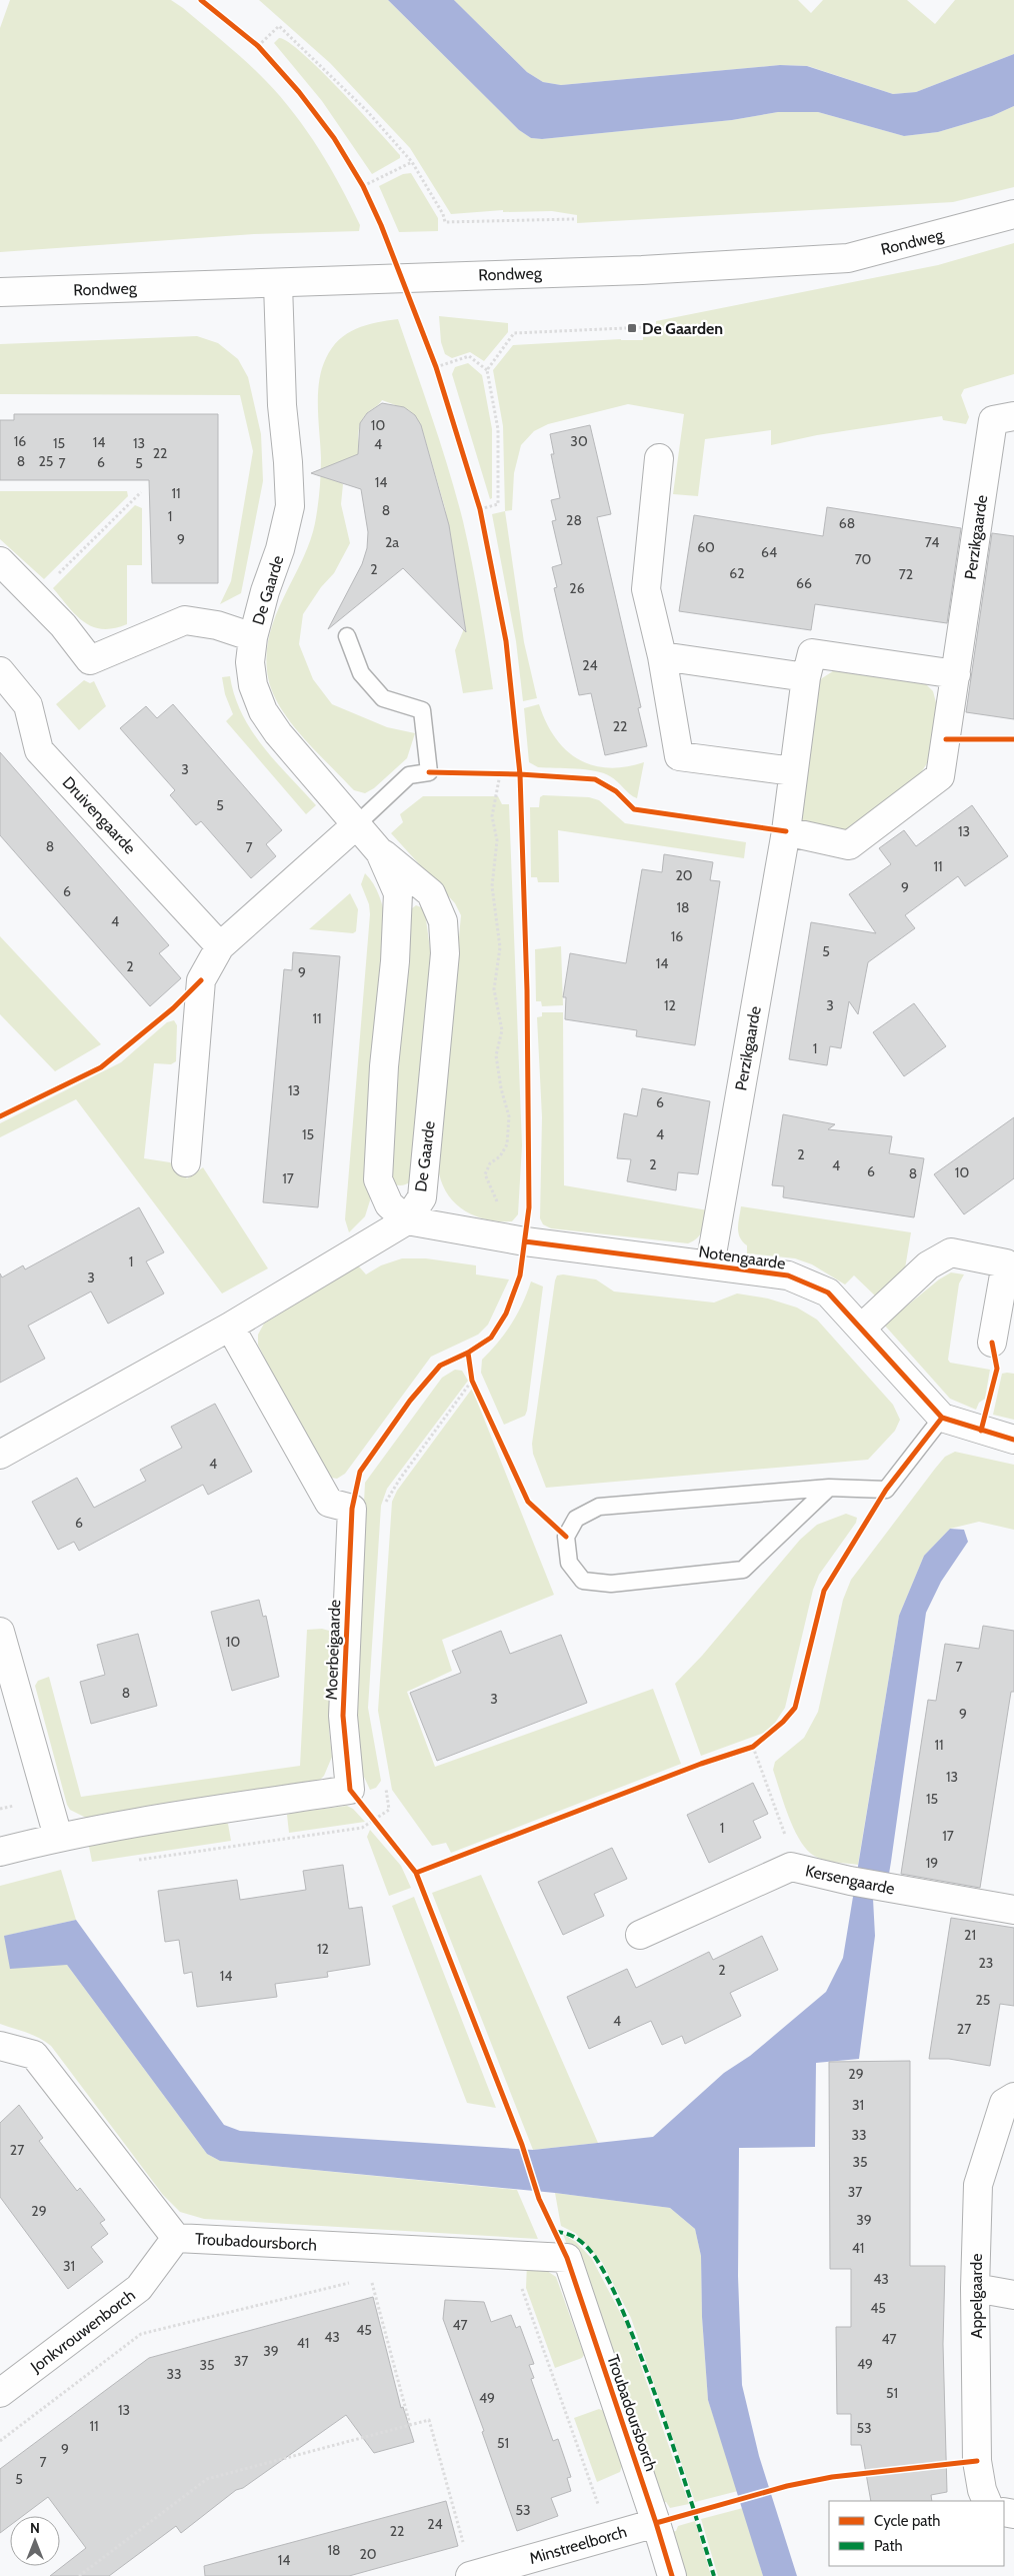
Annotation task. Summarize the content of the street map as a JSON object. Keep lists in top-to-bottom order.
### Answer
{
  "streets": {
    "street": [
      "Rondweg",
      "Perzikgaarde",
      "De Gaarde",
      "Druivengaarde",
      "Notengaarde",
      "Moerbeigaarde",
      "Kersengaarde",
      "Troubadoursborch",
      "Appelgaarde",
      "Jonkvrouwenborch",
      "Minstreelborch"
    ]
  },
  "crossings": [
    ["Rondweg", "De Gaarde"],
    ["Perzikgaarde", "Notengaarde"],
    ["De Gaarde", "Notengaarde"],
    ["Troubadoursborch", "Jonkvrouwenborch"],
    ["Troubadoursborch", "Minstreelborch"]
  ],
  "places": {
    "transit": ["De Gaarden"]
  },
  "house_numbers": [
    "10",
    "16",
    "30",
    "14",
    "15",
    "13",
    "4",
    "22",
    "8",
    "25",
    "6",
    "7",
    "5",
    "14",
    "11",
    "8",
    "1",
    "28",
    "68",
    "9",
    "2a",
    "74",
    "60",
    "64",
    "70",
    "2",
    "62",
    "72",
    "66",
    "26",
    "24",
    "22",
    "3",
    "5",
    "13",
    "8",
    "7",
    "11",
    "20",
    "9",
    "6",
    "18",
    "4",
    "16",
    "5",
    "14",
    "2",
    "9",
    "12",
    "3",
    "11",
    "1",
    "13",
    "6",
    "15",
    "4",
    "2",
    "2",
    "4",
    "6",
    "10",
    "8",
    "17",
    "1",
    "3",
    "4",
    "6",
    "10",
    "7",
    "8",
    "3",
    "9",
    "11",
    "13",
    "15",
    "1",
    "17",
    "19",
    "21",
    "12",
    "23",
    "2",
    "14",
    "25",
    "4",
    "27",
    "29",
    "31",
    "33",
    "27",
    "35",
    "37",
    "29",
    "39",
    "41",
    "31",
    "43",
    "45",
    "47",
    "45",
    "43",
    "47",
    "41",
    "39",
    "37",
    "49",
    "35",
    "33",
    "51",
    "49",
    "13",
    "11",
    "53",
    "51",
    "9",
    "7",
    "5",
    "53",
    "24",
    "22",
    "18",
    "20",
    "14"
  ],
  "legend": ["Cycle path", "Path"],
  "north": "top"
}
